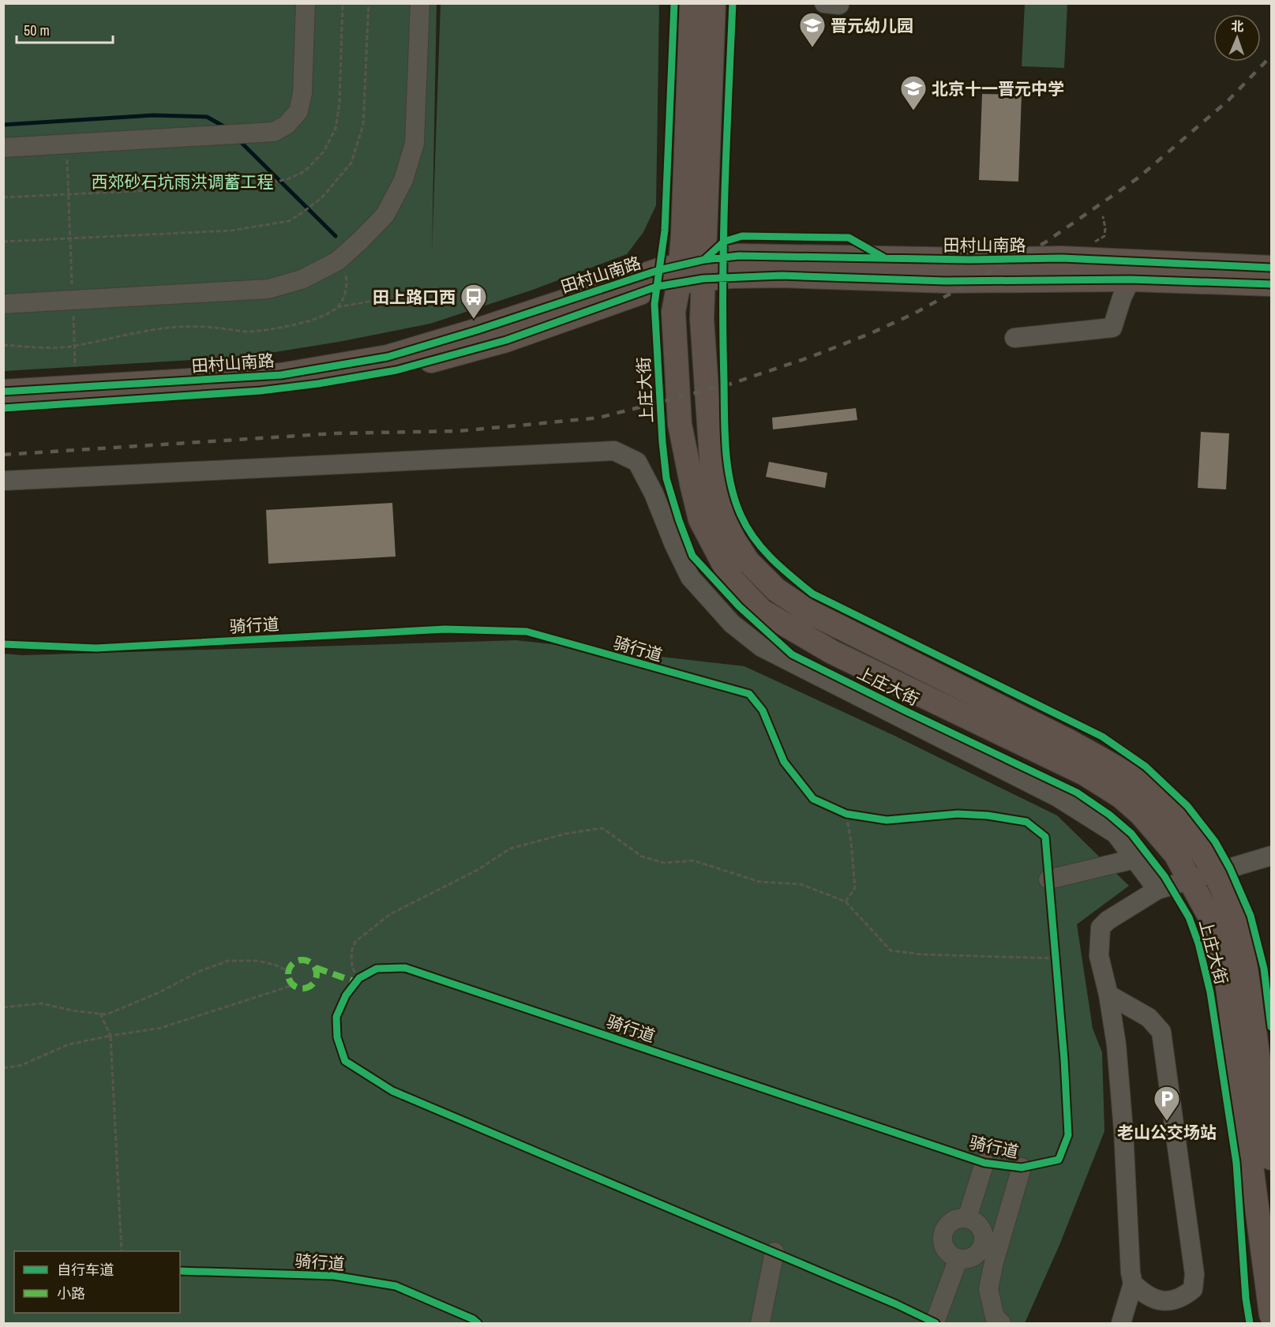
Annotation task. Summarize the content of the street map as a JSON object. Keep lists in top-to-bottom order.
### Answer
{
  "streets": {
    "main road": ["田村山南路", "上庄大街"],
    "cycle path": ["骑行道"]
  },
  "crossings": [
    ["田村山南路", "上庄大街"]
  ],
  "parks": ["西郊砂石坑雨洪调蓄工程"],
  "places": {
    "school or university": ["晋元幼儿园", "北京十一晋元中学"],
    "bus stop": ["田上路口西"],
    "parking": ["老山公交场站"]
  },
  "legend": ["自行车道", "小路"],
  "scale_bar": "50 m",
  "north": "top"
}
